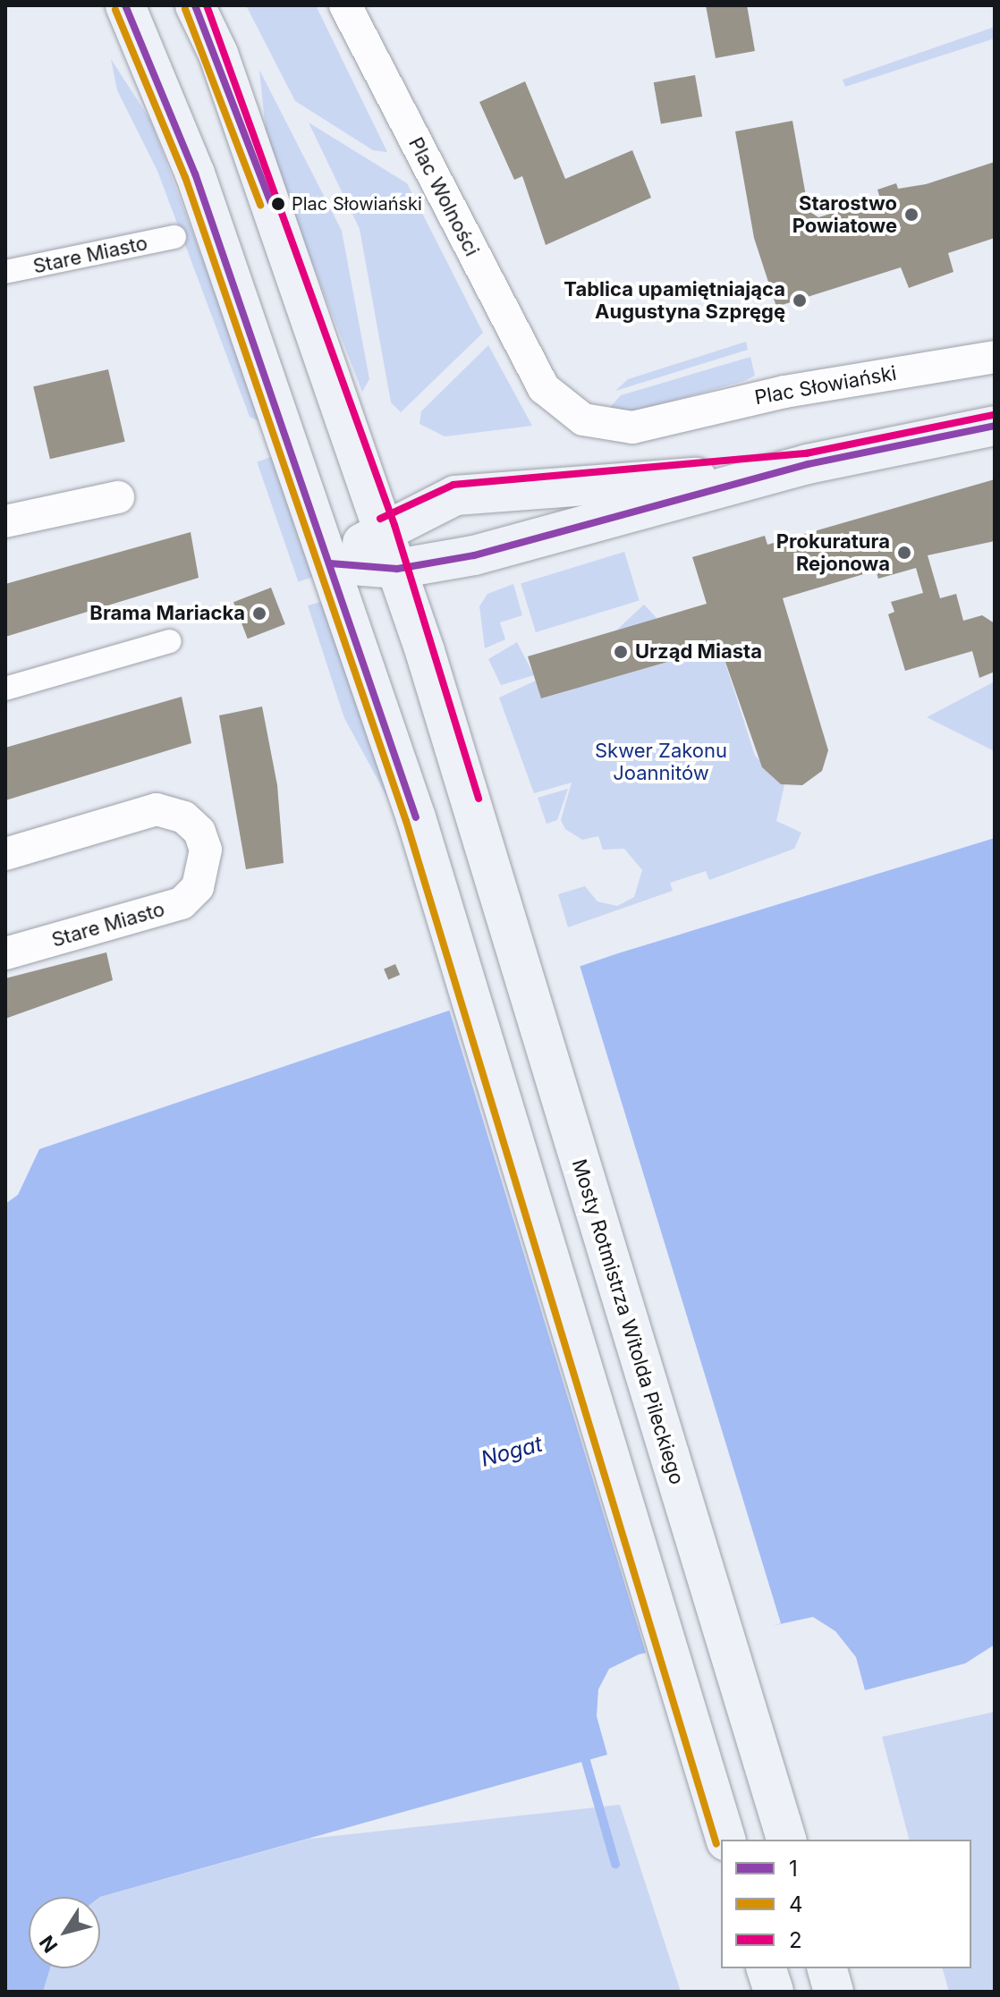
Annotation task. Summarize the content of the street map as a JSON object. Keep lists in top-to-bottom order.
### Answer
{
  "streets": {
    "main road": ["Mosty Rotmistrza Witolda Pileckiego"],
    "street": ["Plac Wolności", "Stare Miasto", "Plac Słowiański"]
  },
  "crossings": [
    ["Plac Wolności", "Plac Słowiański"]
  ],
  "water": ["Nogat"],
  "parks": ["Skwer Zakonu Joannitów"],
  "places": [
    "Plac Słowiański",
    "Starostwo Powiatowe",
    "Tablica upamiętniająca Augustyna Szpręgę",
    "Prokuratura Rejonowa",
    "Brama Mariacka",
    "Urząd Miasta"
  ],
  "lines": ["transit line 1", "transit line 2", "transit line 4"],
  "legend": ["1", "4", "2"],
  "north": "bottom left"
}
